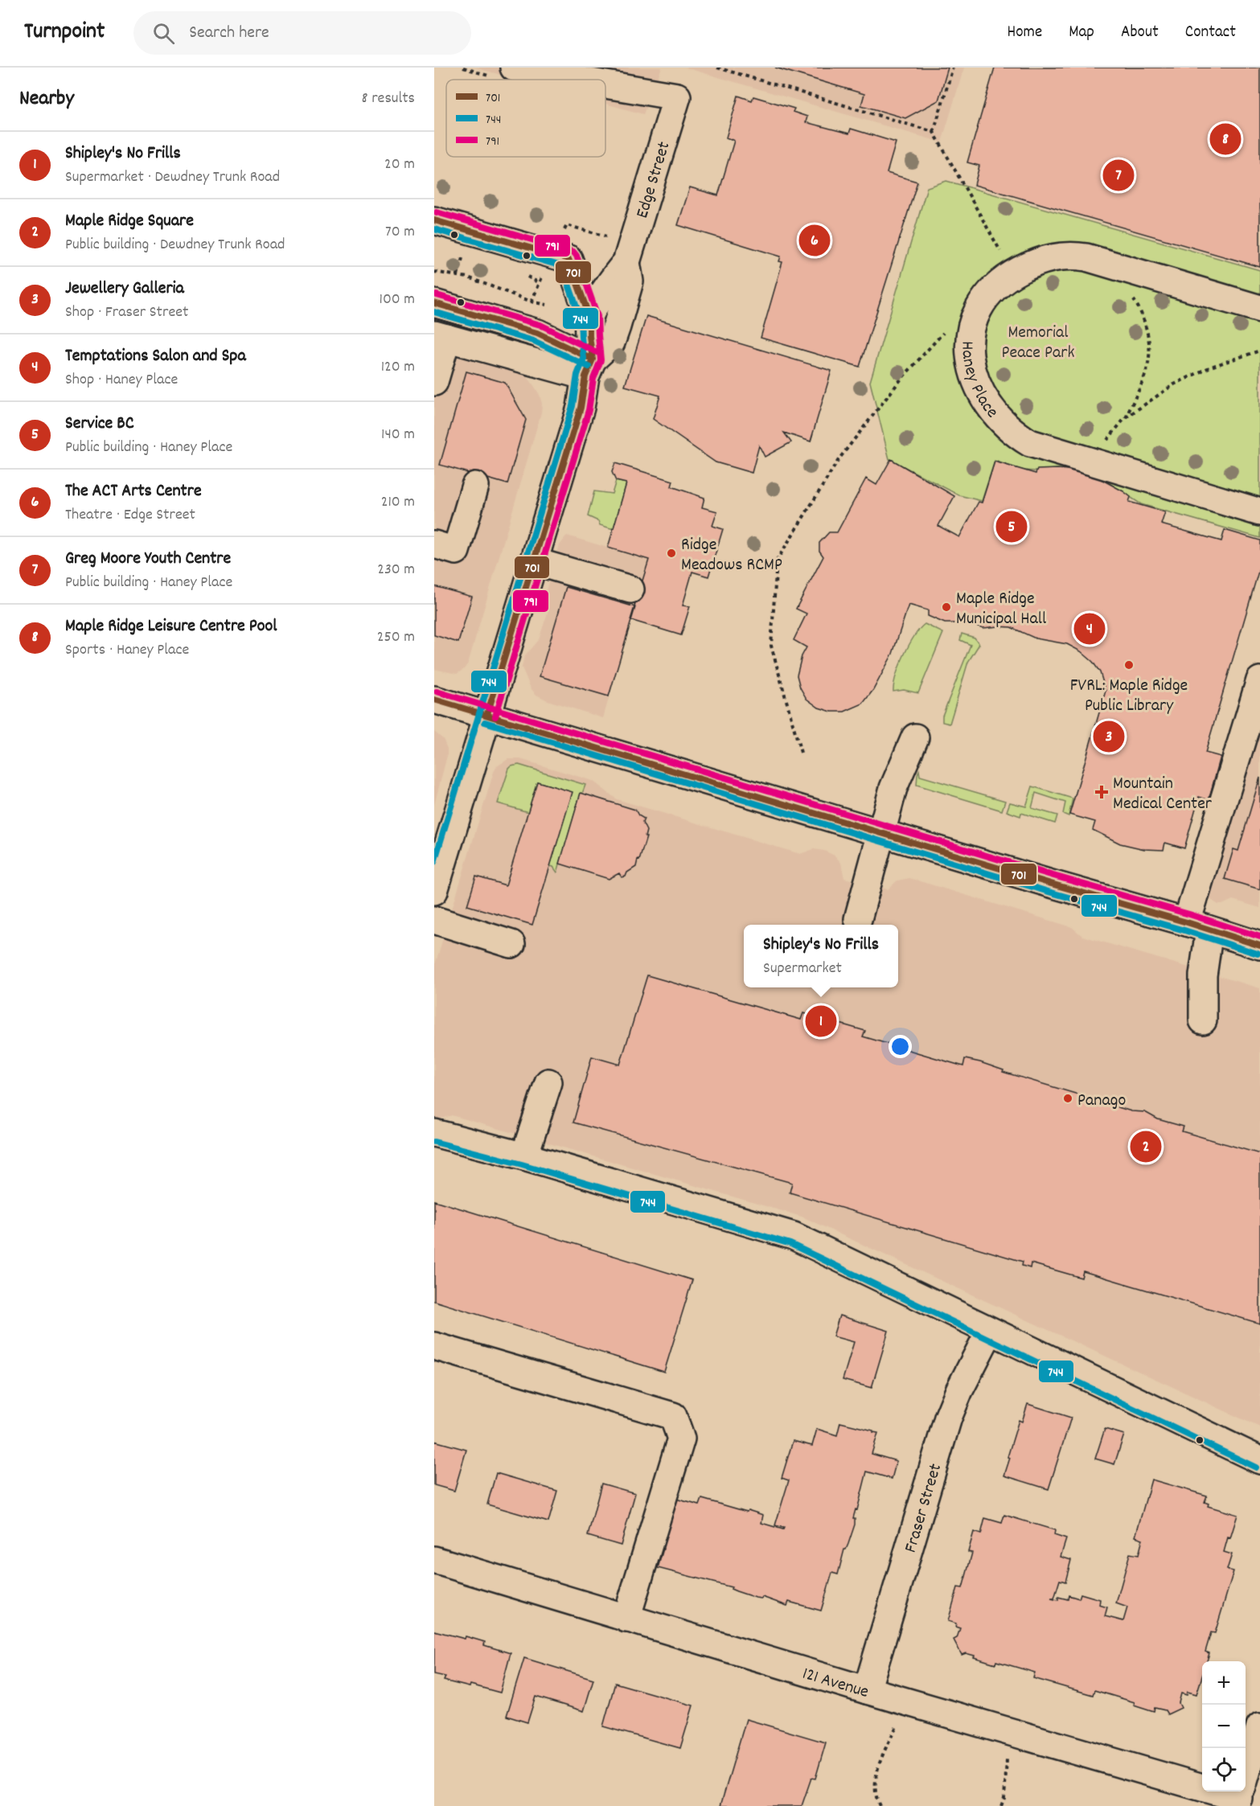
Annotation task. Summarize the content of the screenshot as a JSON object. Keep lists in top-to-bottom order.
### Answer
{
  "streets": {
    "street": [
      "Edge Street",
      "Haney Place",
      "Fraser Street",
      "121 Avenue"
    ]
  },
  "crossings": [
    ["Fraser Street", "121 Avenue"]
  ],
  "parks": ["Memorial Peace Park"],
  "places": {
    "other": [
      "Ridge Meadows RCMP",
      "Maple Ridge Municipal Hall",
      "FVRL: Maple Ridge Public Library",
      "Panago"
    ],
    "health": ["Mountain Medical Center"]
  },
  "lines": ["transit line 791", "transit line 701", "transit line 744"],
  "legend": ["701", "744", "791"],
  "page": {
    "header": "Turnpoint",
    "search": "Search here",
    "nav": [
      "Home",
      "Map",
      "About",
      "Contact"
    ],
    "heading": ["Nearby", "8 results"],
    "pins": [
      "8",
      "7",
      "6",
      "5",
      "4",
      "3",
      "1",
      "2"
    ],
    "list": [
      {
        "mark": "1",
        "name": "Shipley's No Frills",
        "note": "Supermarket · Dewdney Trunk Road",
        "value": "20 m"
      },
      {
        "mark": "2",
        "name": "Maple Ridge Square",
        "note": "Public building · Dewdney Trunk Road",
        "value": "70 m"
      },
      {
        "mark": "3",
        "name": "Jewellery Galleria",
        "note": "Shop · Fraser Street",
        "value": "100 m"
      },
      {
        "mark": "4",
        "name": "Temptations Salon and Spa",
        "note": "Shop · Haney Place",
        "value": "120 m"
      },
      {
        "mark": "5",
        "name": "Service BC",
        "note": "Public building · Haney Place",
        "value": "140 m"
      },
      {
        "mark": "6",
        "name": "The ACT Arts Centre",
        "note": "Theatre · Edge Street",
        "value": "210 m"
      },
      {
        "mark": "7",
        "name": "Greg Moore Youth Centre",
        "note": "Public building · Haney Place",
        "value": "230 m"
      },
      {
        "mark": "8",
        "name": "Maple Ridge Leisure Centre Pool",
        "note": "Sports · Haney Place",
        "value": "250 m"
      }
    ],
    "popup": ["Shipley's No Frills", "Supermarket"],
    "map_buttons": ["+", "−"]
  }
}
